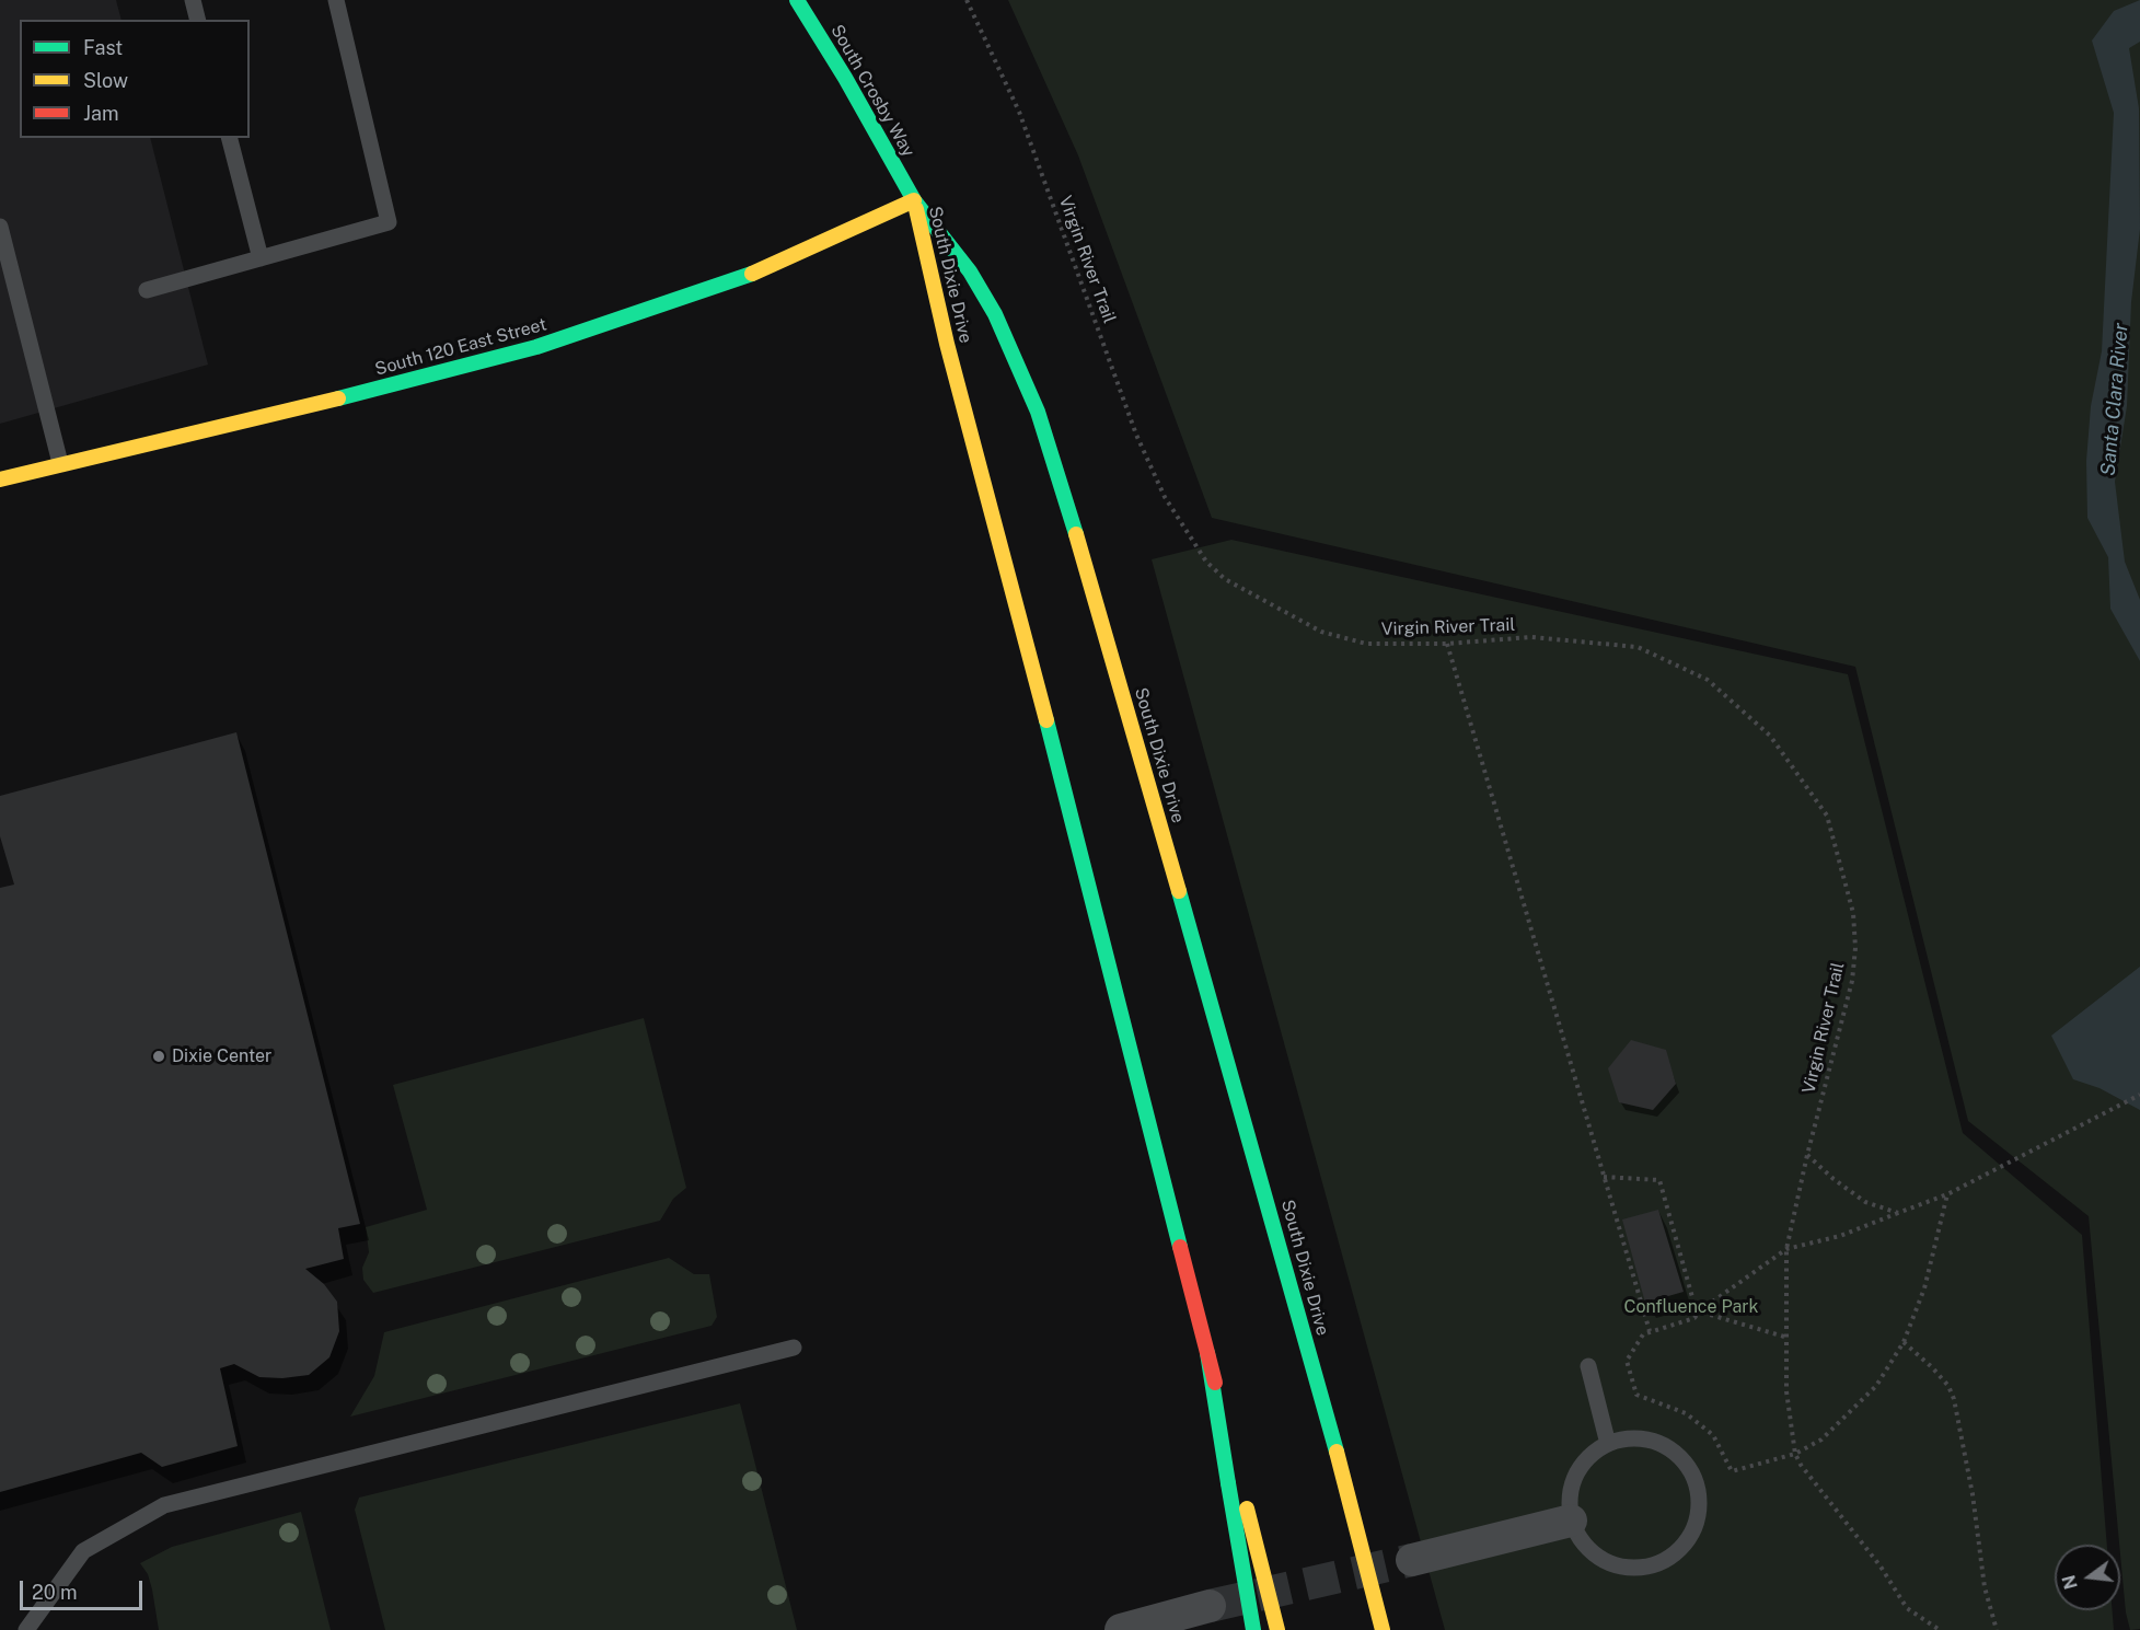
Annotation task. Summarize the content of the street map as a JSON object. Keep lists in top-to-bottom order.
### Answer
{
  "streets": {
    "main road": ["South Crosby Way", "South Dixie Drive", "South 120 East Street"],
    "path": ["Virgin River Trail"]
  },
  "crossings": [
    ["South Crosby Way", "South Dixie Drive"],
    ["South Crosby Way", "South 120 East Street"],
    ["South Dixie Drive", "South 120 East Street"]
  ],
  "water": ["Santa Clara River"],
  "parks": ["Confluence Park"],
  "places": ["Dixie Center"],
  "legend": ["Fast", "Slow", "Jam"],
  "scale_bar": "20 m",
  "north": "left"
}
